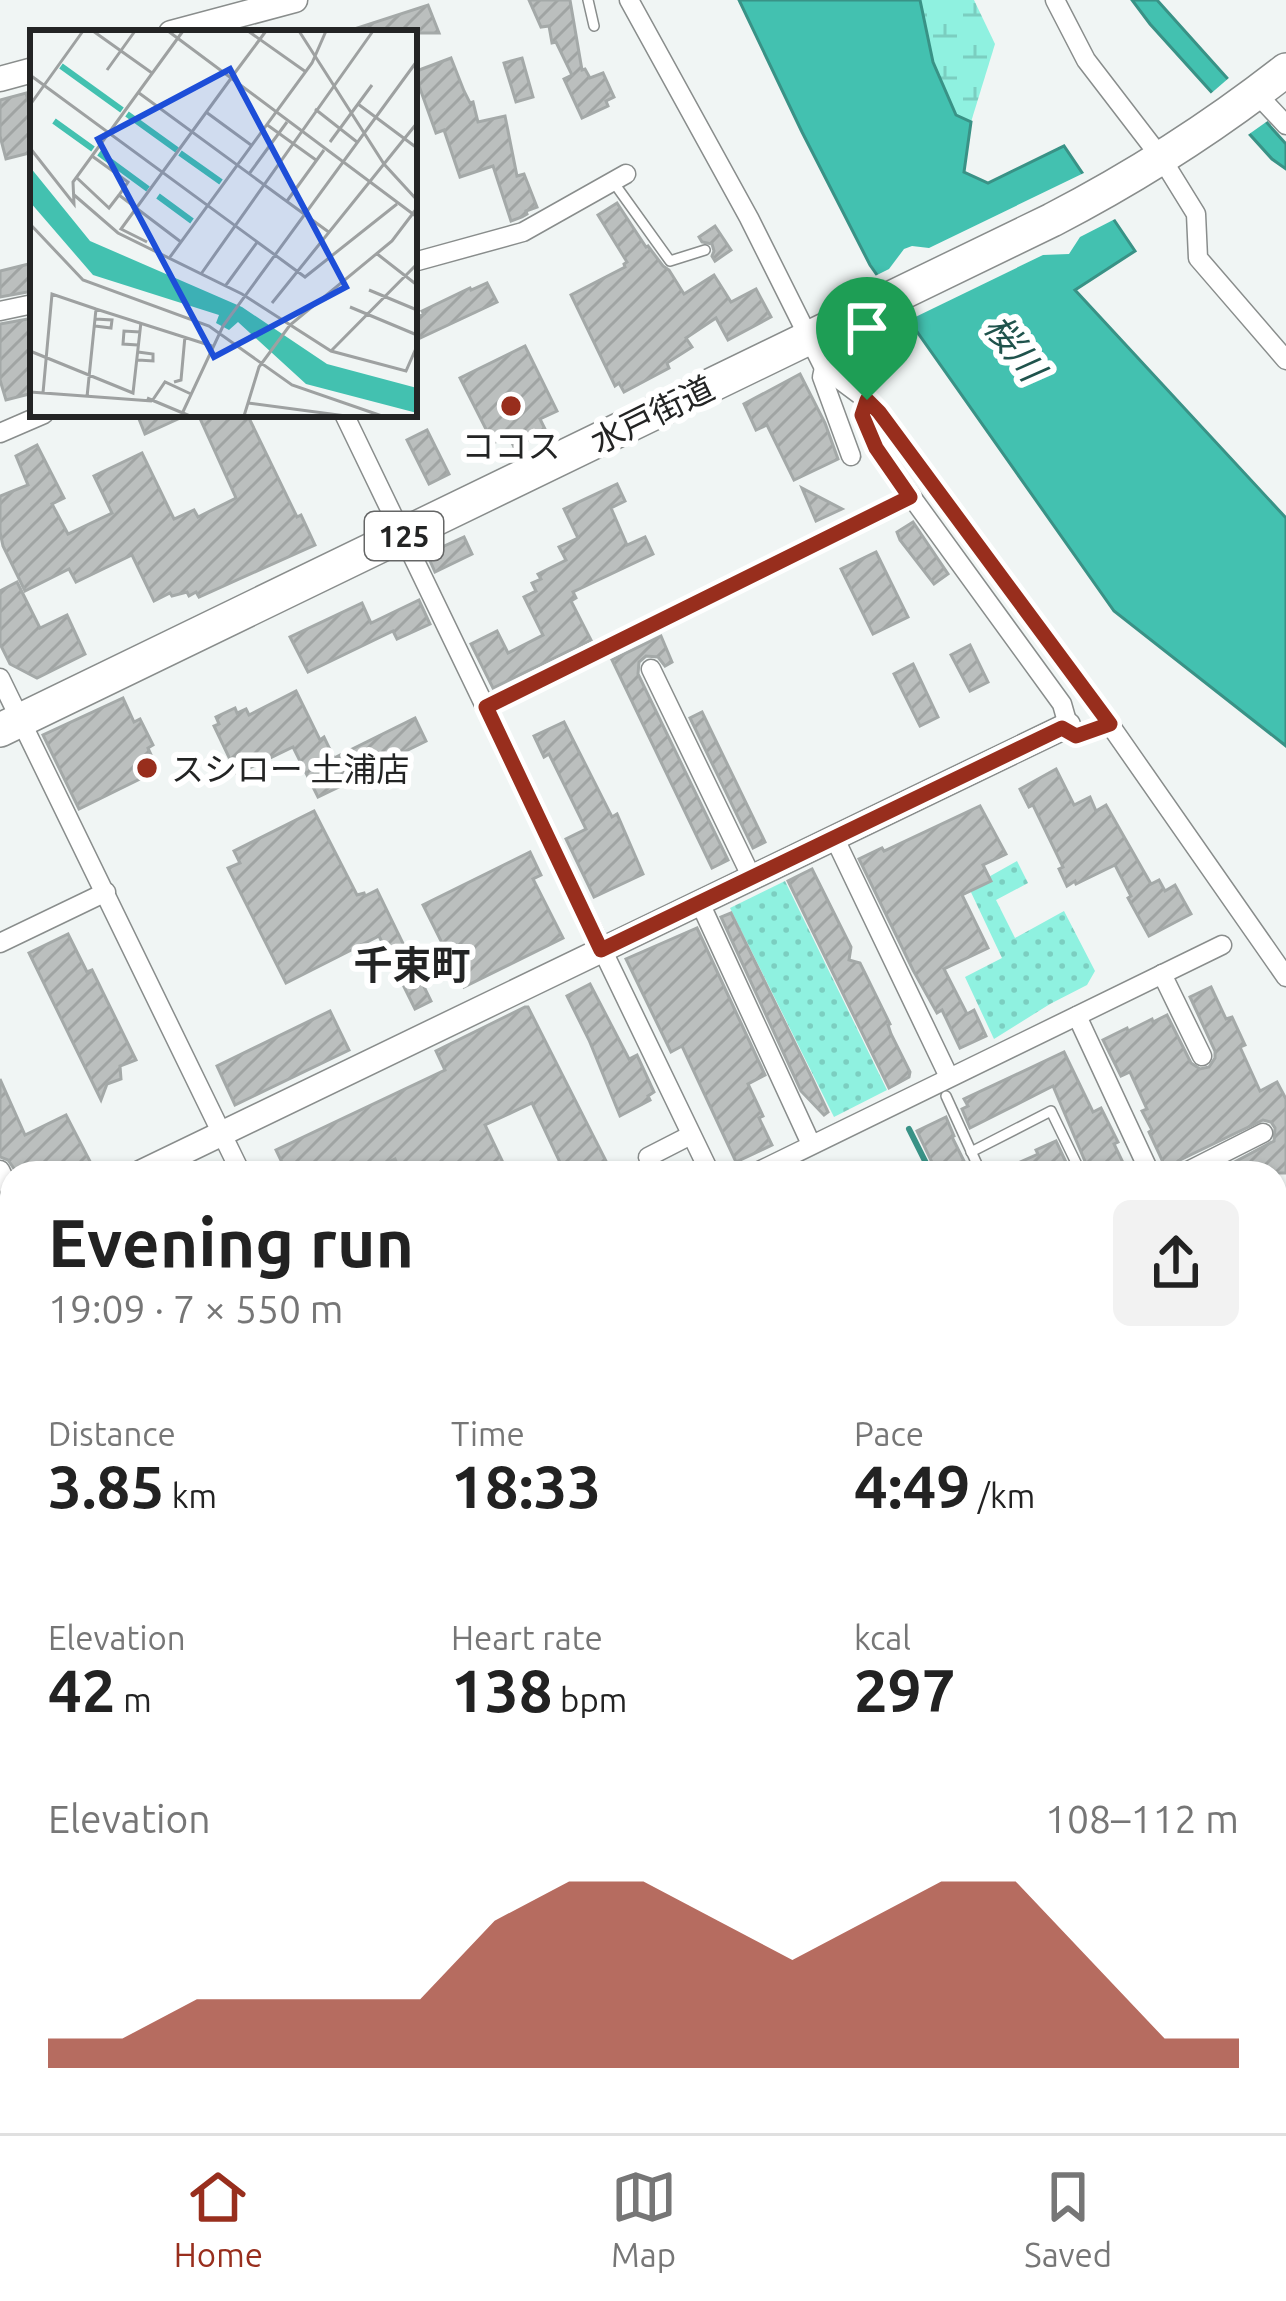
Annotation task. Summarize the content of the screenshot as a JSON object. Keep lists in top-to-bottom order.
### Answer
{
  "streets": {
    "highway": ["水戸街道", "125"]
  },
  "districts": ["千束町"],
  "water": ["桜川"],
  "places": ["ココス", "スシロー 土浦店"],
  "page": {
    "heading": ["Evening run", "19:09 · 7 × 550 m"],
    "stats": [
      ["Distance", "3.85 km"],
      ["Time", "18:33"],
      ["Pace", "4:49 /km"],
      ["Elevation", "42 m"],
      ["Heart rate", "138 bpm"],
      ["kcal", "297"]
    ],
    "chart": ["Elevation", "108–112 m"],
    "tabs": ["Home", "Map", "Saved"]
  }
}
